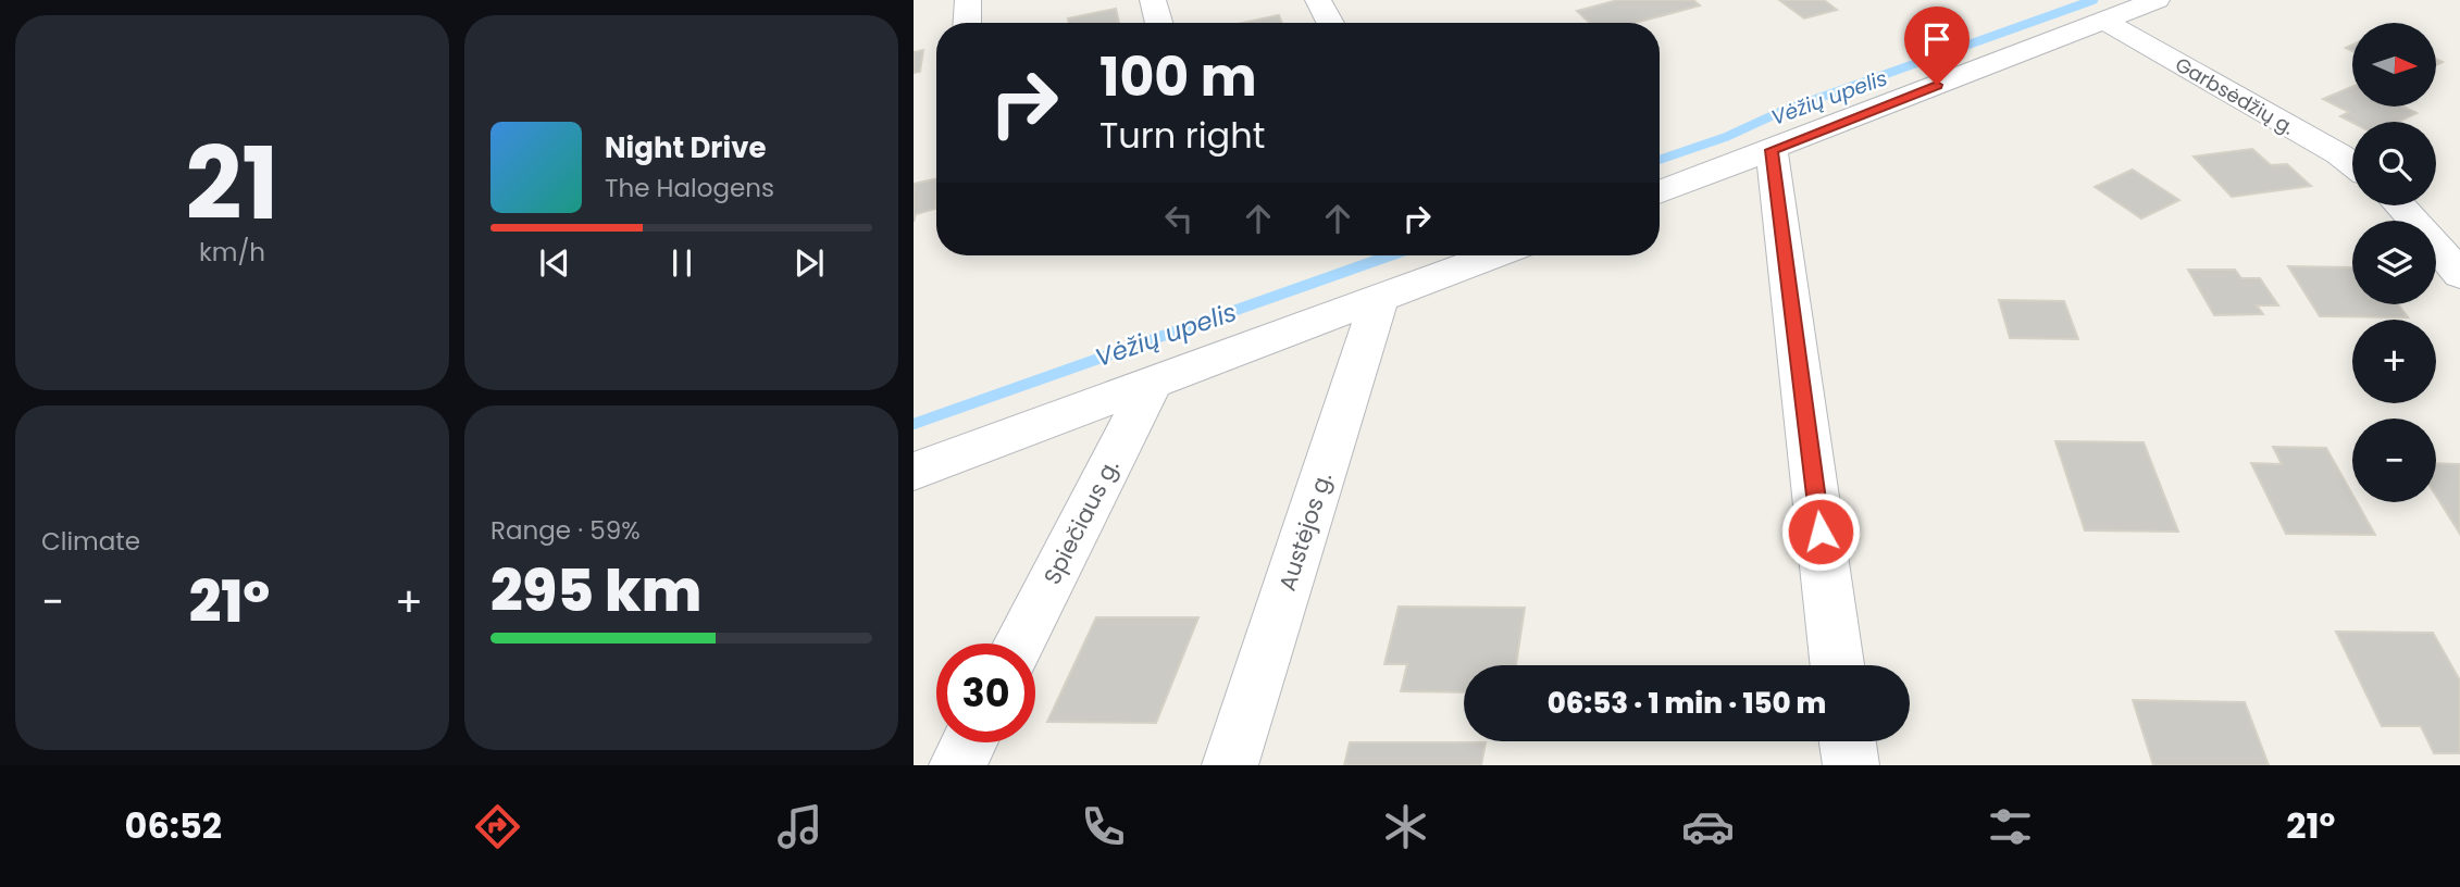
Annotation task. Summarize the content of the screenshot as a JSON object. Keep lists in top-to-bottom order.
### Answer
{
  "streets": {
    "street": ["Garbsėdžių g.", "Spiečiaus g.", "Austėjos g."]
  },
  "water": ["Vėžių upelis"],
  "north": "right",
  "page": {
    "tile": [
      ["21", "km/h"],
      "Climate",
      ["Range · 59%", "295 km"]
    ],
    "map_buttons": ["+", "−"],
    "turn": ["100 m", "Turn right"],
    "song": ["Night Drive", "The Halogens"],
    "heat": ["−", "21°", "+"],
    "limit": "30",
    "trip": "06:53 · 1 min · 150 m",
    "tabs": ["06:52", "21°"]
  }
}
